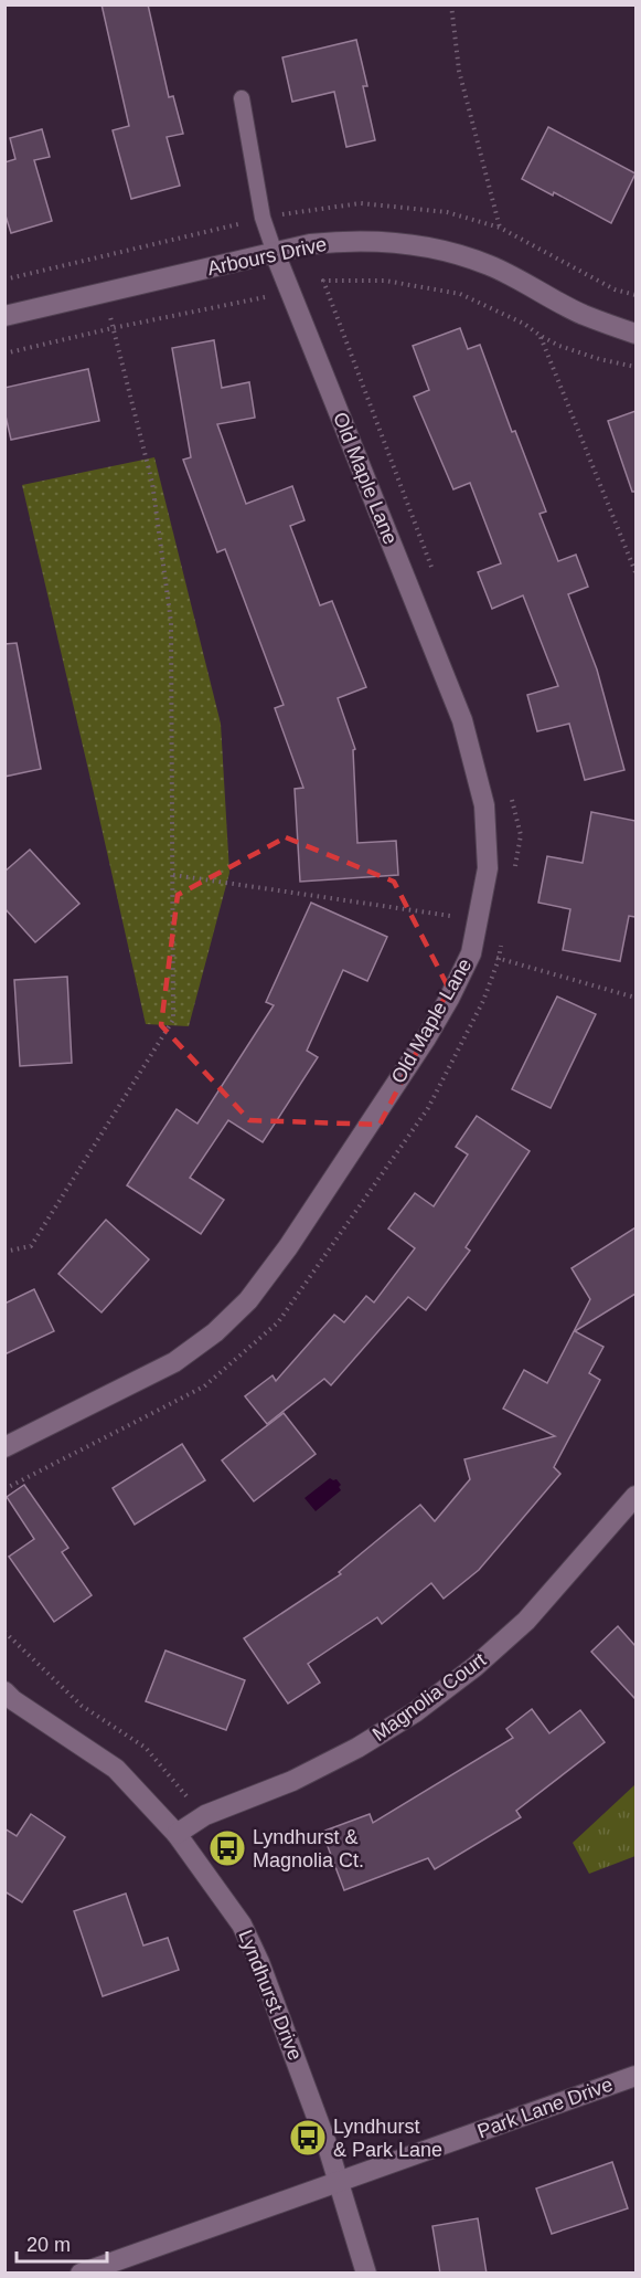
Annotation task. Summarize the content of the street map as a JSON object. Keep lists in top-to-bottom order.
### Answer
{
  "streets": {
    "street": [
      "Arbours Drive",
      "Old Maple Lane",
      "Magnolia Court",
      "Lyndhurst Drive",
      "Park Lane Drive"
    ]
  },
  "crossings": [
    ["Arbours Drive", "Old Maple Lane"],
    ["Magnolia Court", "Lyndhurst Drive"],
    ["Lyndhurst Drive", "Park Lane Drive"]
  ],
  "places": {
    "bus stop": ["Lyndhurst & Magnolia Ct.", "Lyndhurst & Park Lane"]
  },
  "scale_bar": "20 m"
}
